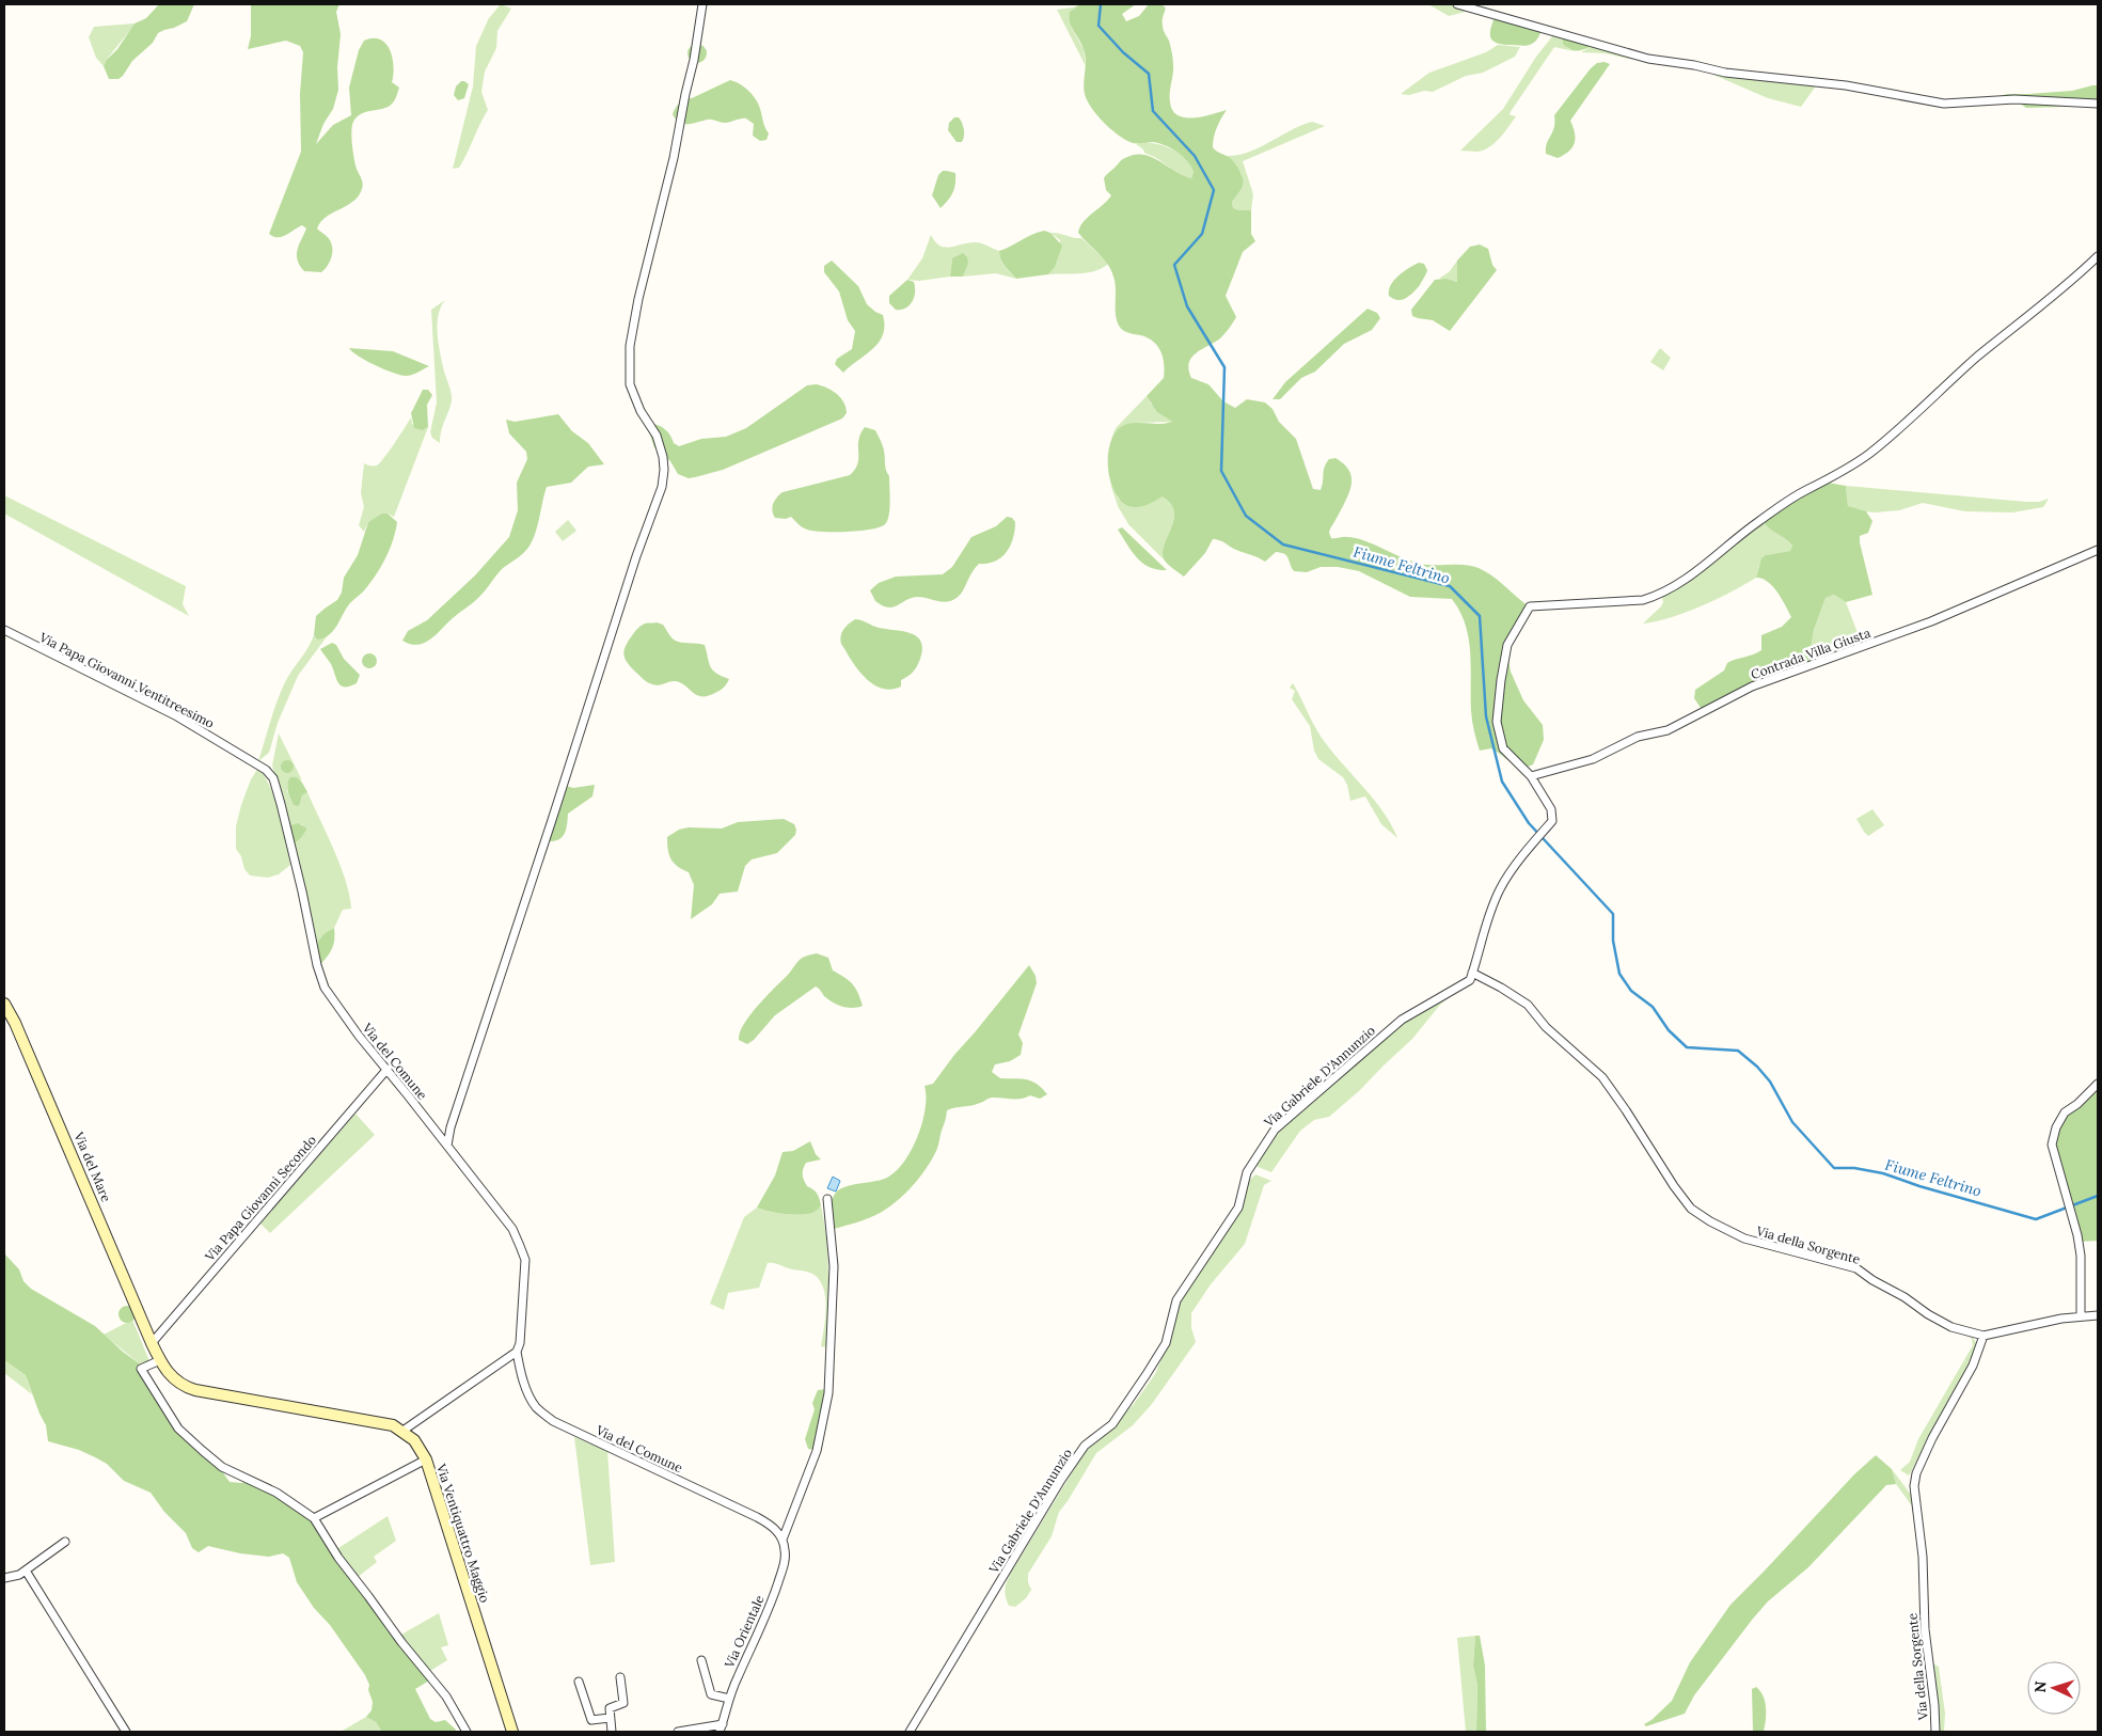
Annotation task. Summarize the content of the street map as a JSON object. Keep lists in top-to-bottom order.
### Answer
{
  "streets": {
    "street": [
      "Contrada Villa Giusta",
      "Via Papa Giovanni Ventitreesimo",
      "Via del Comune",
      "Via Gabriele D'Annunzio",
      "Via del Mare",
      "Via Papa Giovanni Secondo",
      "Via della Sorgente",
      "Via Ventiquattro Maggio",
      "Via Orientale"
    ]
  },
  "crossings": [
    ["Via Papa Giovanni Ventitreesimo", "Via del Comune"],
    ["Via del Comune", "Via Papa Giovanni Secondo"],
    ["Via del Comune", "Via Orientale"],
    ["Via Gabriele D'Annunzio", "Via della Sorgente"],
    ["Via del Mare", "Via Papa Giovanni Secondo"],
    ["Via del Mare", "Via Ventiquattro Maggio"],
    ["Via Papa Giovanni Secondo", "Via Ventiquattro Maggio"]
  ],
  "water": ["Fiume Feltrino"],
  "north": "left"
}
